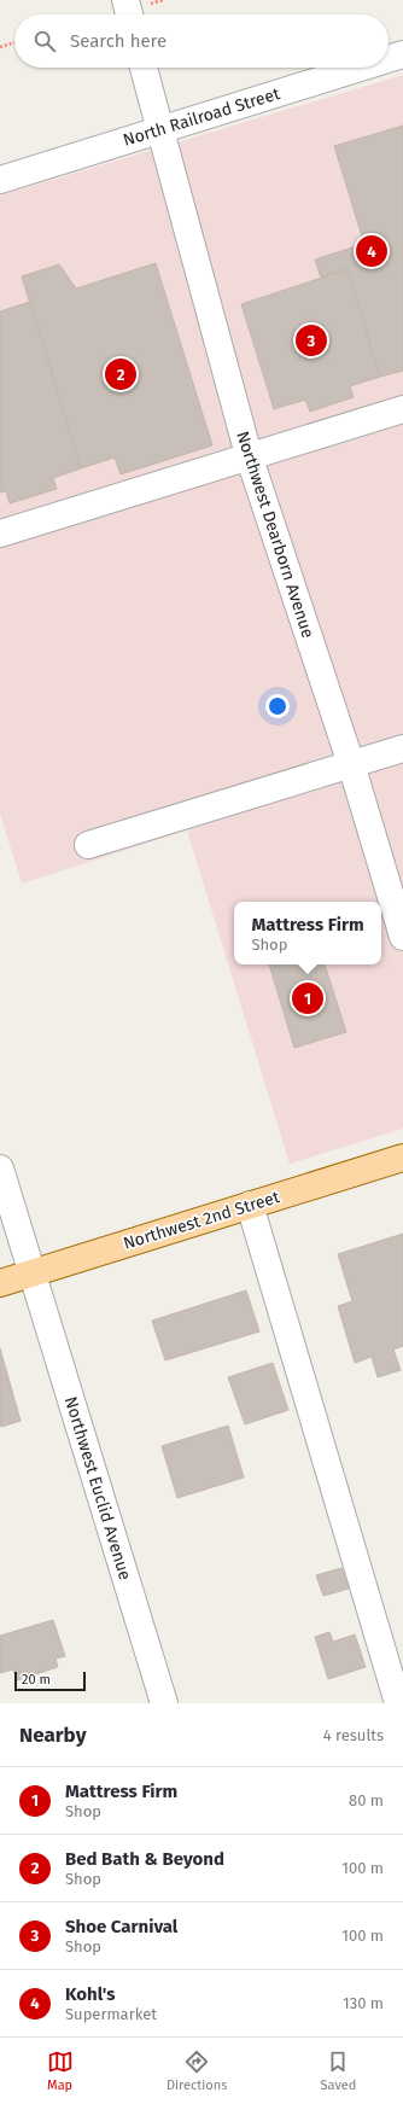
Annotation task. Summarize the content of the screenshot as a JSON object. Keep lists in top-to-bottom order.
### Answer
{
  "streets": {
    "main road": ["Northwest 2nd Street"],
    "street": ["North Railroad Street", "Northwest Dearborn Avenue", "Northwest Euclid Avenue"]
  },
  "crossings": [
    ["North Railroad Street", "Northwest Dearborn Avenue"],
    ["Northwest 2nd Street", "Northwest Euclid Avenue"]
  ],
  "scale_bar": "20 m",
  "page": {
    "search": "Search here",
    "pins": [
      "4",
      "3",
      "2",
      "1"
    ],
    "popup": ["Mattress Firm", "Shop"],
    "scale": "20 m",
    "heading": ["Nearby", "4 results"],
    "list": [
      {
        "mark": "1",
        "name": "Mattress Firm",
        "note": "Shop",
        "value": "80 m"
      },
      {
        "mark": "2",
        "name": "Bed Bath & Beyond",
        "note": "Shop",
        "value": "100 m"
      },
      {
        "mark": "3",
        "name": "Shoe Carnival",
        "note": "Shop",
        "value": "100 m"
      },
      {
        "mark": "4",
        "name": "Kohl's",
        "note": "Supermarket",
        "value": "130 m"
      }
    ],
    "nav": ["Map", "Directions", "Saved"]
  }
}
